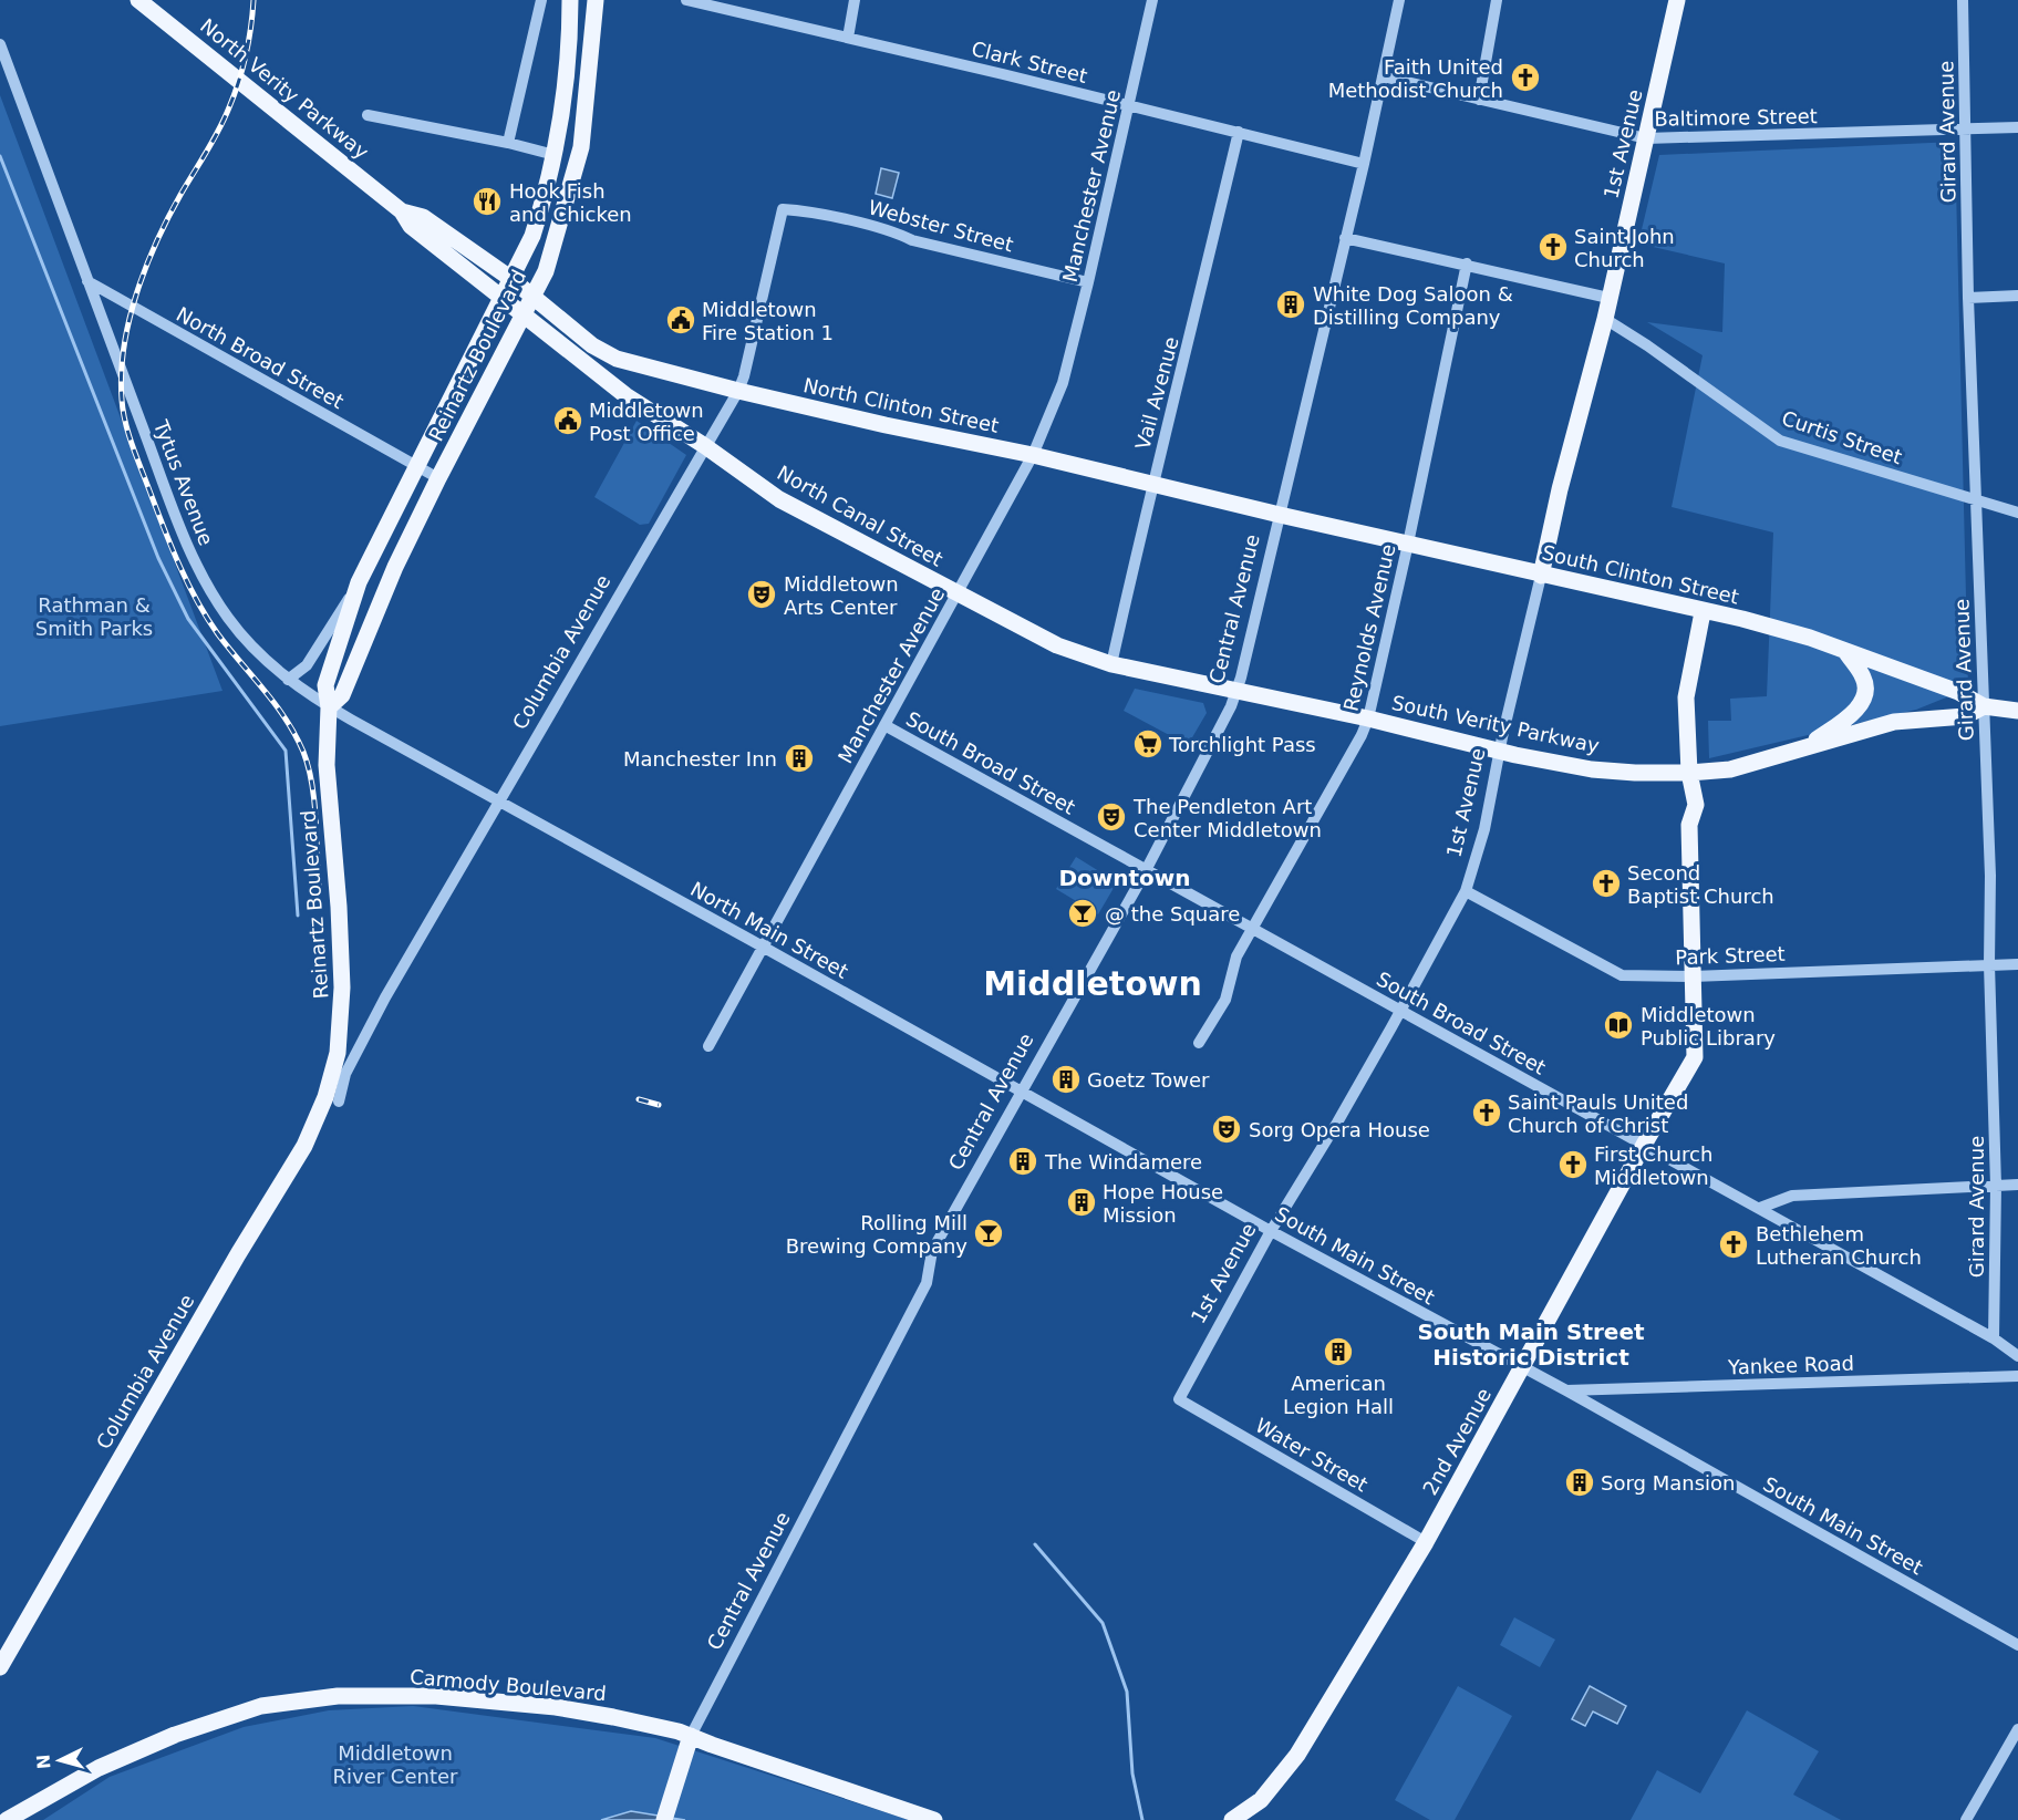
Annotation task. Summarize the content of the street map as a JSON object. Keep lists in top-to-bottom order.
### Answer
{
  "streets": {
    "main road": [
      "North Verity Parkway",
      "1st Avenue",
      "Reinartz Boulevard",
      "North Clinton Street",
      "North Canal Street",
      "South Clinton Street",
      "Central Avenue",
      "Columbia Avenue",
      "South Verity Parkway",
      "2nd Avenue",
      "Carmody Boulevard"
    ],
    "street": [
      "Clark Street",
      "Baltimore Street",
      "Girard Avenue",
      "Manchester Avenue",
      "Webster Street",
      "North Broad Street",
      "Vail Avenue",
      "Curtis Street",
      "Tytus Avenue",
      "Reynolds Avenue",
      "South Broad Street",
      "North Main Street",
      "Park Street",
      "South Main Street",
      "Yankee Road",
      "Water Street"
    ]
  },
  "crossings": [
    ["Clark Street", "Manchester Avenue"],
    ["Clark Street", "Vail Avenue"],
    ["Clark Street", "Central Avenue"],
    ["North Verity Parkway", "Reinartz Boulevard"],
    ["North Verity Parkway", "North Clinton Street"],
    ["North Verity Parkway", "North Canal Street"],
    ["Baltimore Street", "Girard Avenue"],
    ["Baltimore Street", "1st Avenue"],
    ["Baltimore Street", "Central Avenue"],
    ["Girard Avenue", "Curtis Street"],
    ["Girard Avenue", "South Clinton Street"],
    ["Girard Avenue", "South Verity Parkway"],
    ["Girard Avenue", "South Broad Street"],
    ["Girard Avenue", "Park Street"],
    ["1st Avenue", "Curtis Street"],
    ["1st Avenue", "South Clinton Street"],
    ["1st Avenue", "South Verity Parkway"],
    ["1st Avenue", "South Broad Street"],
    ["1st Avenue", "Park Street"],
    ["1st Avenue", "South Main Street"],
    ["1st Avenue", "Water Street"],
    ["Manchester Avenue", "Webster Street"],
    ["Manchester Avenue", "North Clinton Street"],
    ["Manchester Avenue", "North Canal Street"],
    ["Manchester Avenue", "South Broad Street"],
    ["Manchester Avenue", "North Main Street"],
    ["Webster Street", "Columbia Avenue"],
    ["Reinartz Boulevard", "North Broad Street"],
    ["Reinartz Boulevard", "North Clinton Street"],
    ["Reinartz Boulevard", "Tytus Avenue"],
    ["Reinartz Boulevard", "North Canal Street"],
    ["Reinartz Boulevard", "Columbia Avenue"],
    ["North Broad Street", "Tytus Avenue"],
    ["Vail Avenue", "North Clinton Street"],
    ["Vail Avenue", "North Canal Street"],
    ["North Clinton Street", "South Clinton Street"],
    ["North Clinton Street", "Central Avenue"],
    ["North Clinton Street", "Columbia Avenue"],
    ["Tytus Avenue", "Columbia Avenue"],
    ["Tytus Avenue", "North Main Street"],
    ["North Canal Street", "Central Avenue"],
    ["North Canal Street", "Columbia Avenue"],
    ["North Canal Street", "South Verity Parkway"],
    ["South Clinton Street", "Central Avenue"],
    ["South Clinton Street", "Reynolds Avenue"],
    ["South Clinton Street", "South Verity Parkway"],
    ["South Clinton Street", "2nd Avenue"],
    ["Central Avenue", "South Verity Parkway"],
    ["Central Avenue", "South Broad Street"],
    ["Central Avenue", "North Main Street"],
    ["Central Avenue", "South Main Street"],
    ["Central Avenue", "Carmody Boulevard"],
    ["Reynolds Avenue", "South Verity Parkway"],
    ["Reynolds Avenue", "South Broad Street"],
    ["Columbia Avenue", "North Main Street"],
    ["South Verity Parkway", "2nd Avenue"],
    ["South Broad Street", "2nd Avenue"],
    ["North Main Street", "South Main Street"],
    ["Park Street", "2nd Avenue"],
    ["South Main Street", "Yankee Road"],
    ["South Main Street", "2nd Avenue"],
    ["2nd Avenue", "Water Street"]
  ],
  "districts": ["Downtown", "Middletown", "South Main Street Historic District"],
  "parks": ["Rathman & Smith Parks", "Middletown River Center"],
  "places": {
    "church": [
      "Faith United Methodist Church",
      "Saint John Church",
      "Second Baptist Church",
      "Saint Pauls United Church of Christ",
      "First Church Middletown",
      "Bethlehem Lutheran Church"
    ],
    "restaurant": ["Hook Fish and Chicken"],
    "building": [
      "White Dog Saloon & Distilling Company",
      "Manchester Inn",
      "Goetz Tower",
      "The Windamere",
      "Hope House Mission",
      "American Legion Hall",
      "Sorg Mansion"
    ],
    "public building": ["Middletown Fire Station 1", "Middletown Post Office"],
    "theatre": ["Middletown Arts Center", "The Pendleton Art Center Middletown", "Sorg Opera House"],
    "supermarket": ["Torchlight Pass"],
    "bar": ["@ the Square", "Rolling Mill Brewing Company"],
    "library": ["Middletown Public Library"]
  },
  "north": "left"
}
